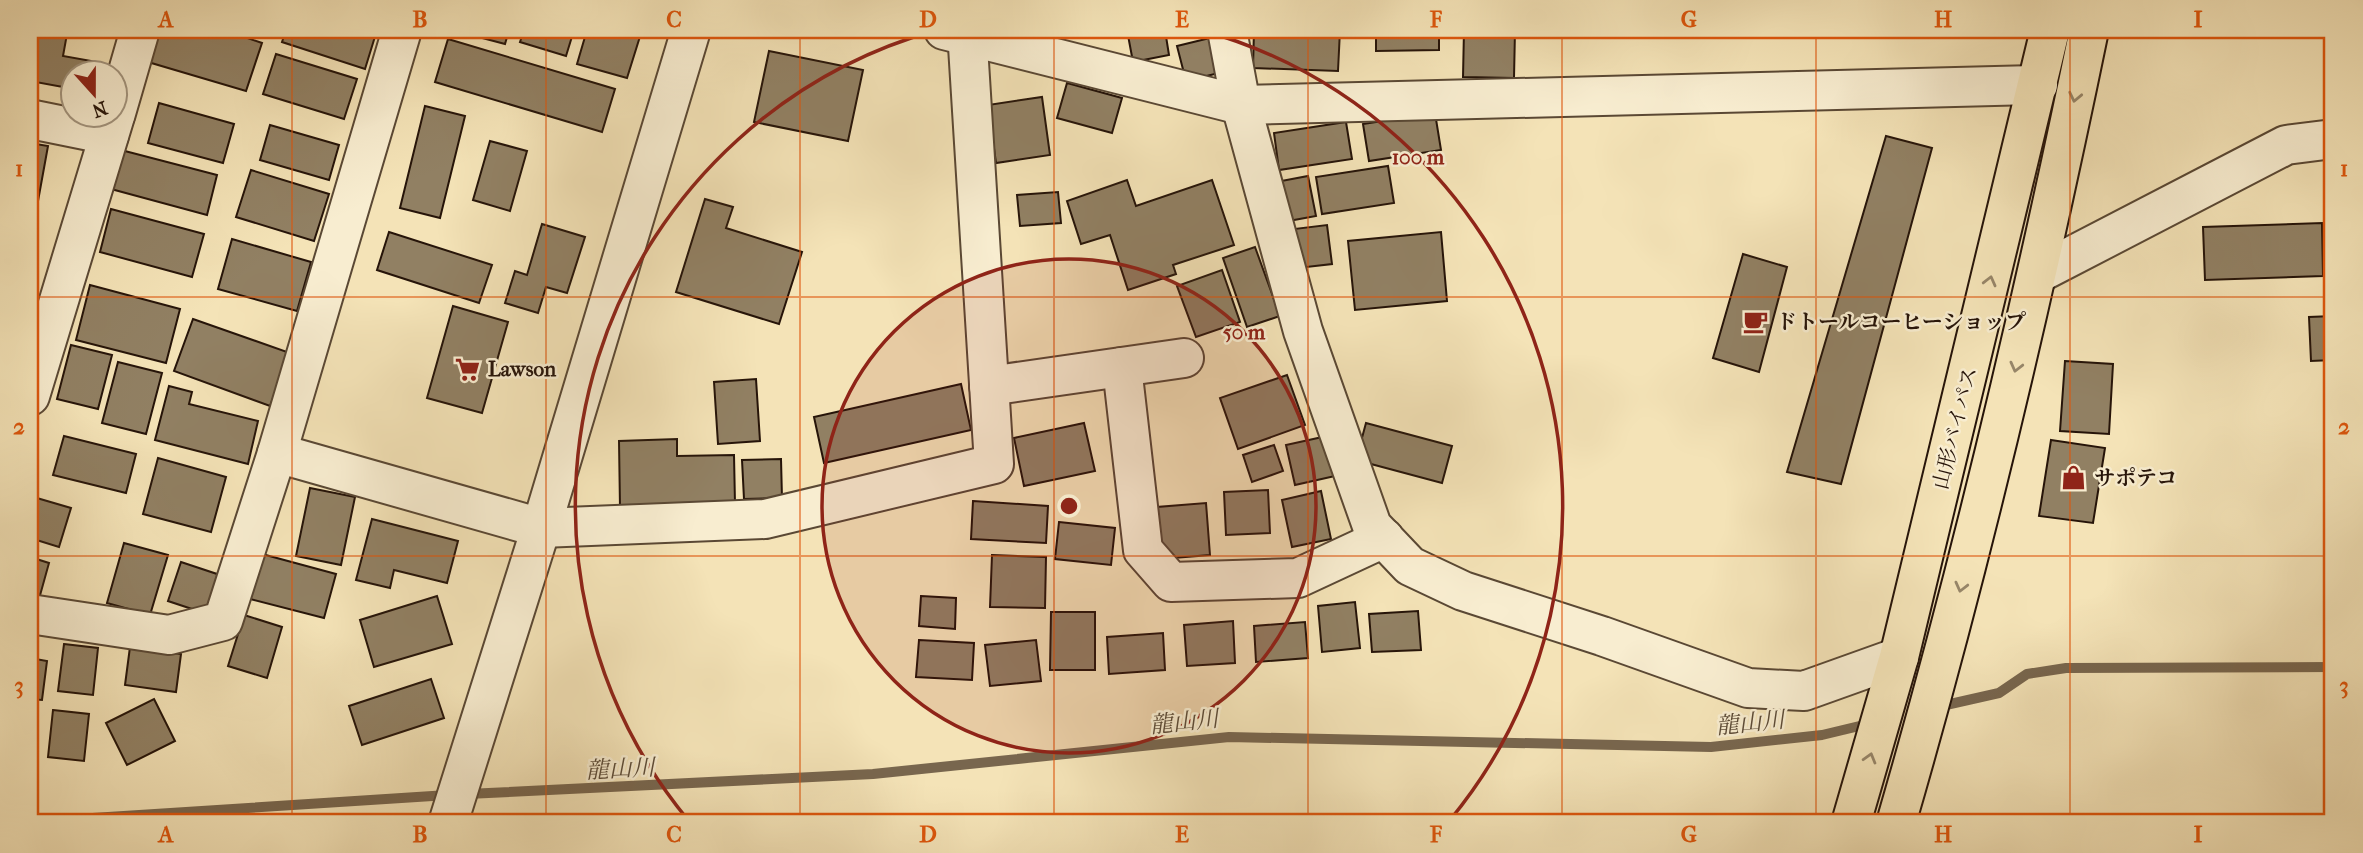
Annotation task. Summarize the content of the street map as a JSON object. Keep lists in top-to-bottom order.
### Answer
{
  "streets": {
    "highway": ["山形バイパス"]
  },
  "water": ["龍山川"],
  "places": {
    "cafe": ["ドトールコーヒーショップ"],
    "supermarket": ["Lawson"],
    "shop": ["サポテコ"]
  },
  "north": "bottom",
  "grid": {
    "columns": [
      "A",
      "B",
      "C",
      "D",
      "E",
      "F",
      "G",
      "H",
      "I"
    ],
    "rows": ["1", "2", "3"]
  },
  "rings": ["100 m", "50 m"]
}
